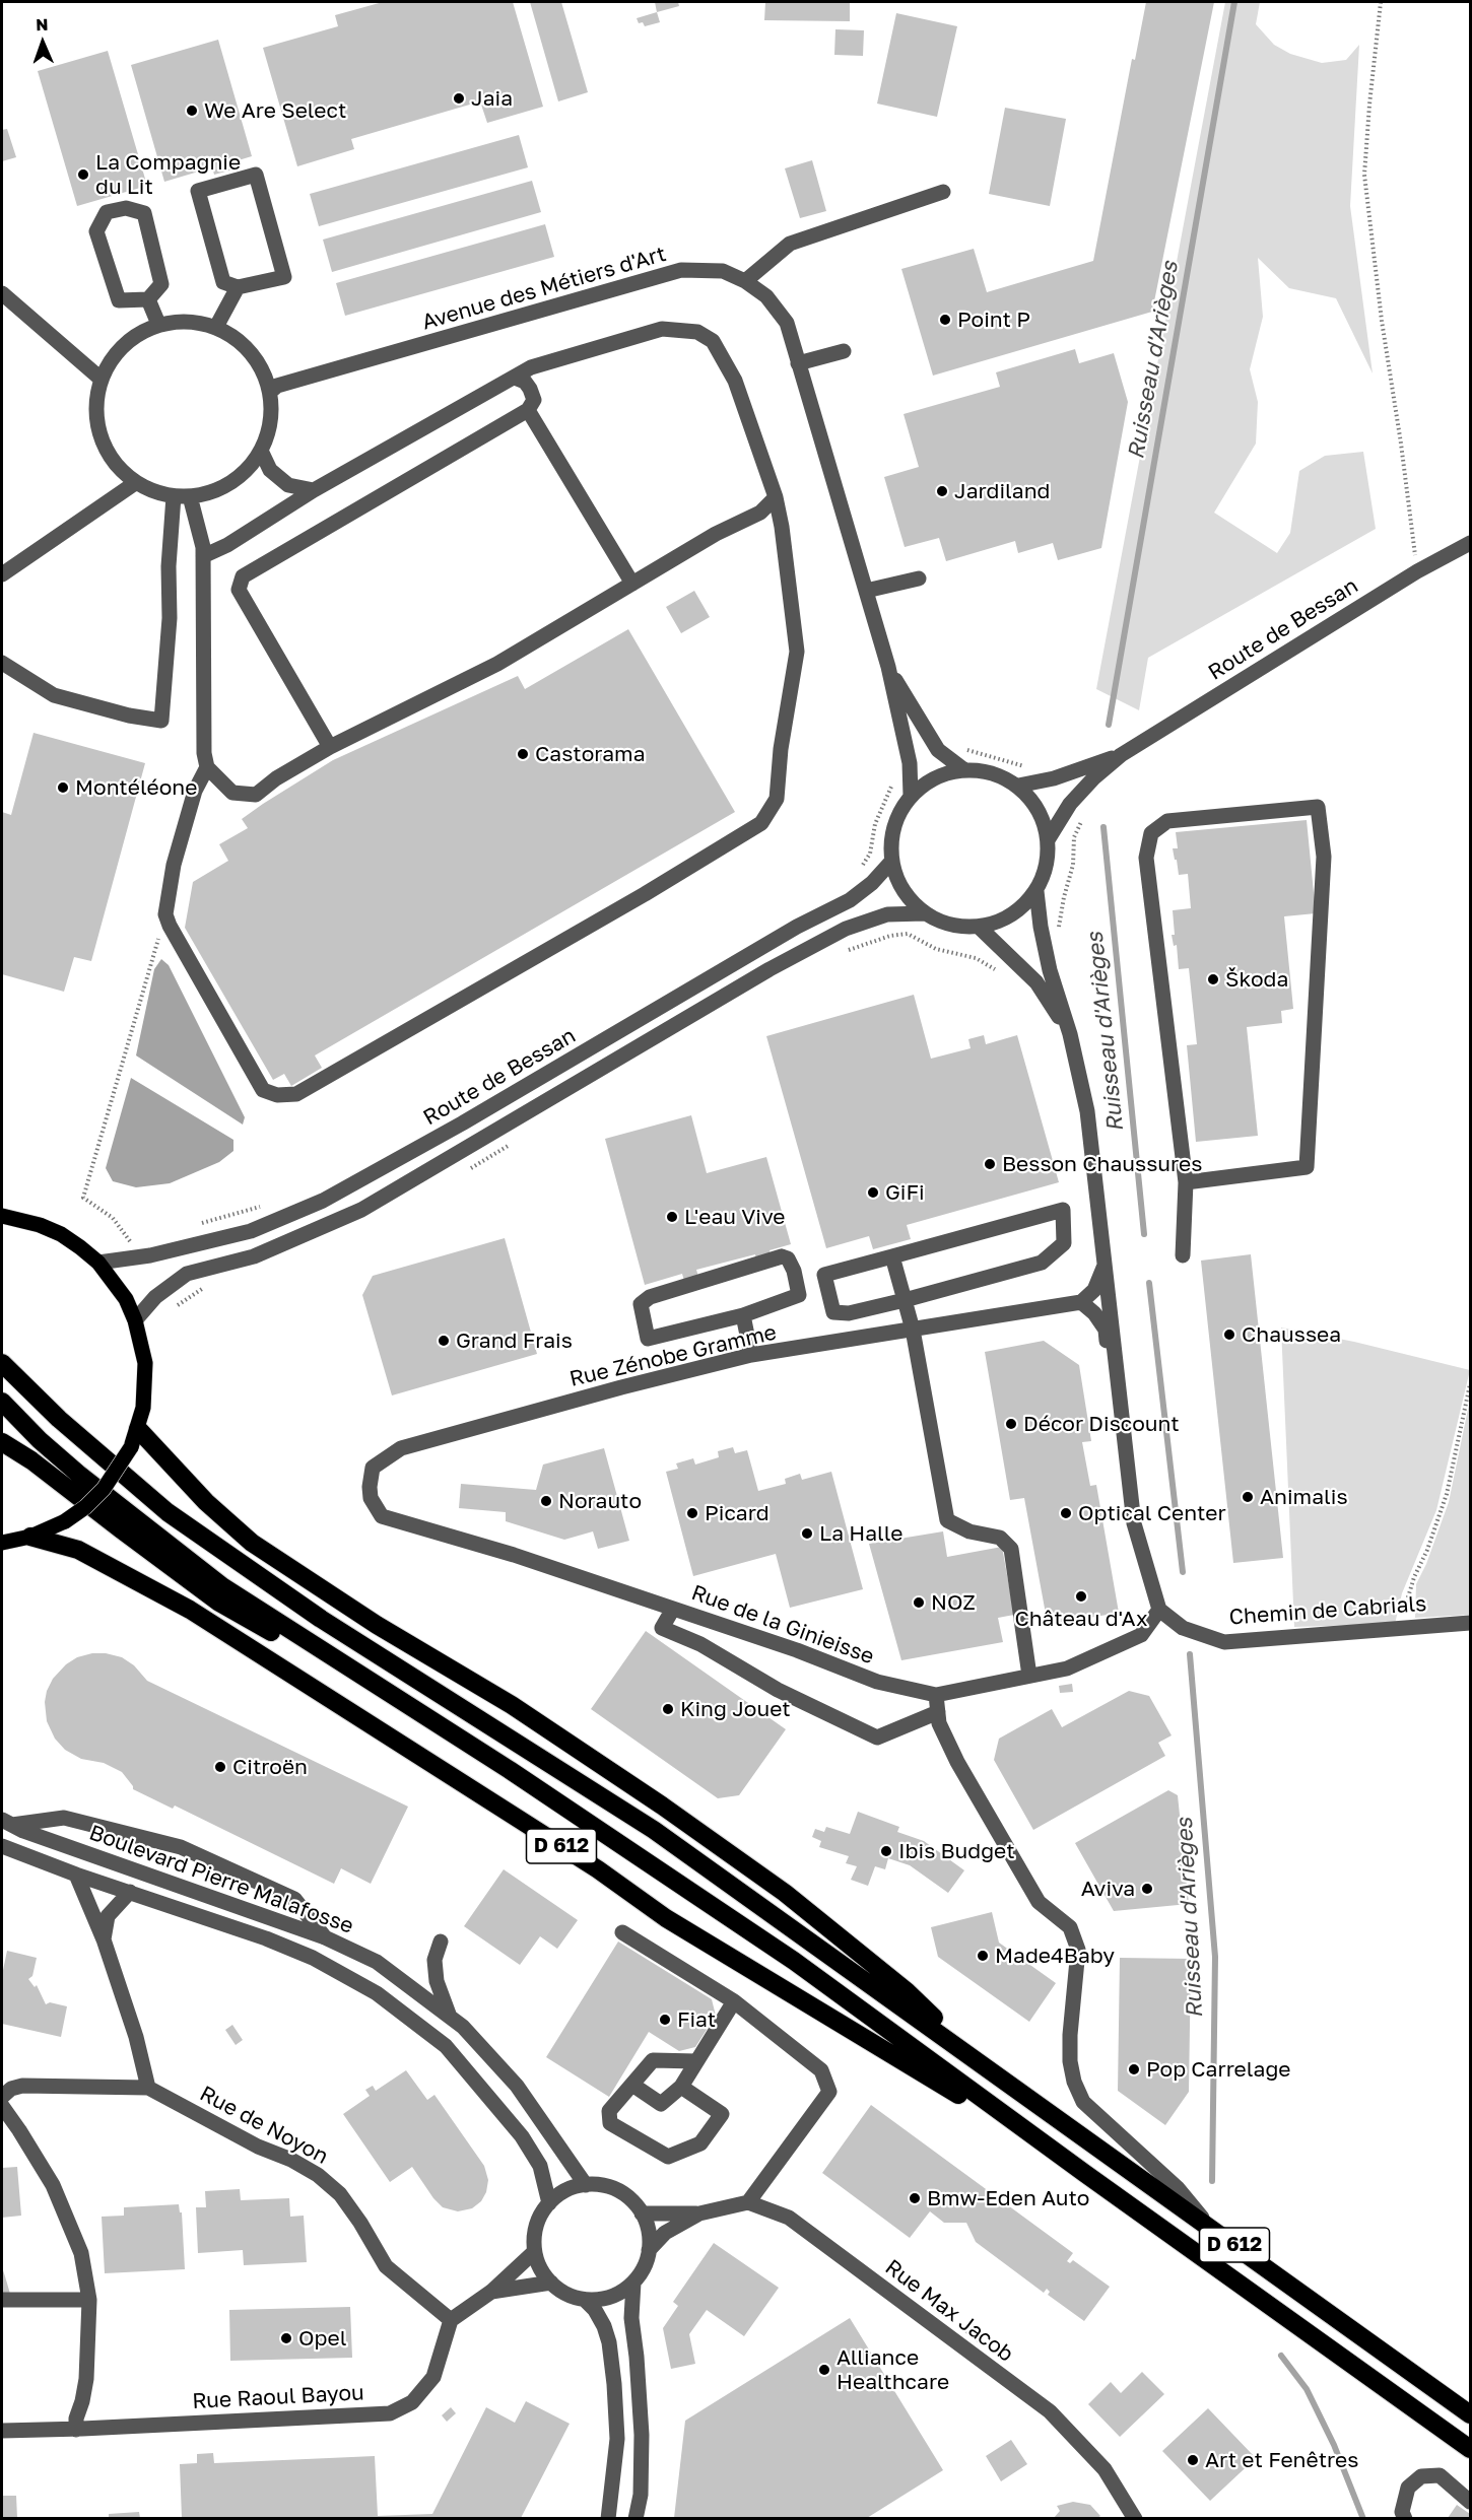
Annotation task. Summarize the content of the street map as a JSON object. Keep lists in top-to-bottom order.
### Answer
{
  "streets": {
    "highway": ["D 612"],
    "street": [
      "Avenue des Métiers d'Art",
      "Route de Bessan",
      "Rue Zénobe Gramme",
      "Chemin de Cabrials",
      "Rue de la Ginieisse",
      "Boulevard Pierre Malafosse",
      "Rue de Noyon",
      "Rue Max Jacob",
      "Rue Raoul Bayou"
    ]
  },
  "crossings": [
    ["Avenue des Métiers d'Art", "Route de Bessan"],
    ["Rue Zénobe Gramme", "Rue de la Ginieisse"],
    ["Chemin de Cabrials", "Rue de la Ginieisse"],
    ["Rue de Noyon", "Rue Raoul Bayou"]
  ],
  "water": ["Ruisseau d'Arièges"],
  "places": [
    "Jaia",
    "We Are Select",
    "La Compagnie du Lit",
    "Point P",
    "Jardiland",
    "Castorama",
    "Montéléone",
    "Škoda",
    "Besson Chaussures",
    "GiFi",
    "L'eau Vive",
    "Chaussea",
    "Grand Frais",
    "Décor Discount",
    "Animalis",
    "Norauto",
    "Picard",
    "Optical Center",
    "La Halle",
    "Château d'Ax",
    "NOZ",
    "King Jouet",
    "Citroën",
    "Ibis Budget",
    "Aviva",
    "Made4Baby",
    "Fiat",
    "Pop Carrelage",
    "Bmw-Eden Auto",
    "Opel",
    "Alliance Healthcare",
    "Art et Fenêtres"
  ],
  "north": "top"
}
